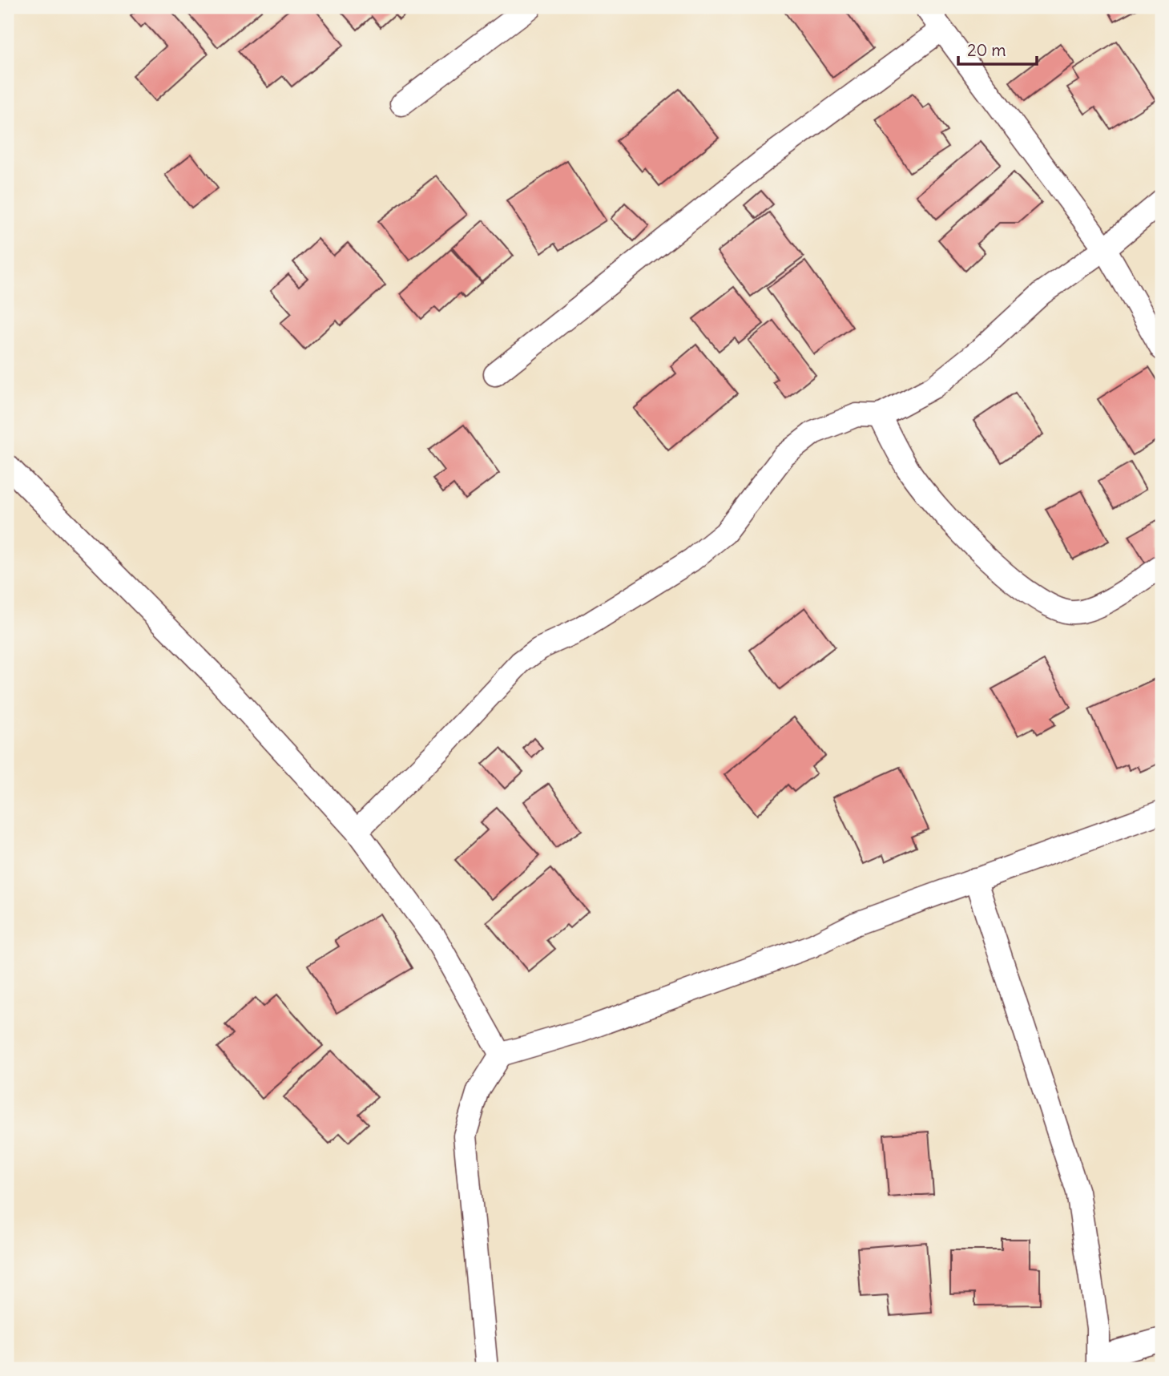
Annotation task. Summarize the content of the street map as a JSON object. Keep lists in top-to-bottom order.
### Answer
{
  "scale_bar": "20 m"
}
